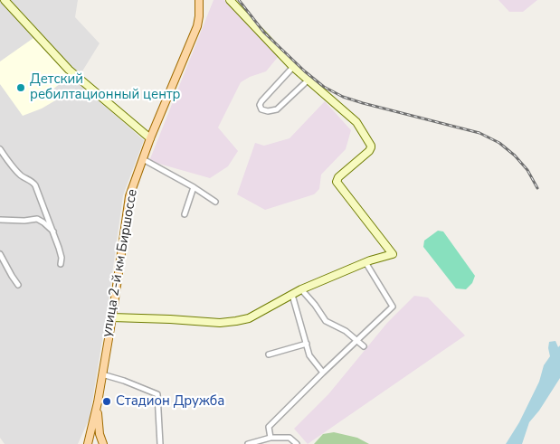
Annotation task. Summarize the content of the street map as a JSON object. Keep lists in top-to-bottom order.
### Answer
{
  "streets": {
    "main road": ["улица 2-й км Биршоссе"]
  },
  "places": ["Детский ребилтационный центр", "Стадион Дружба"]
}
